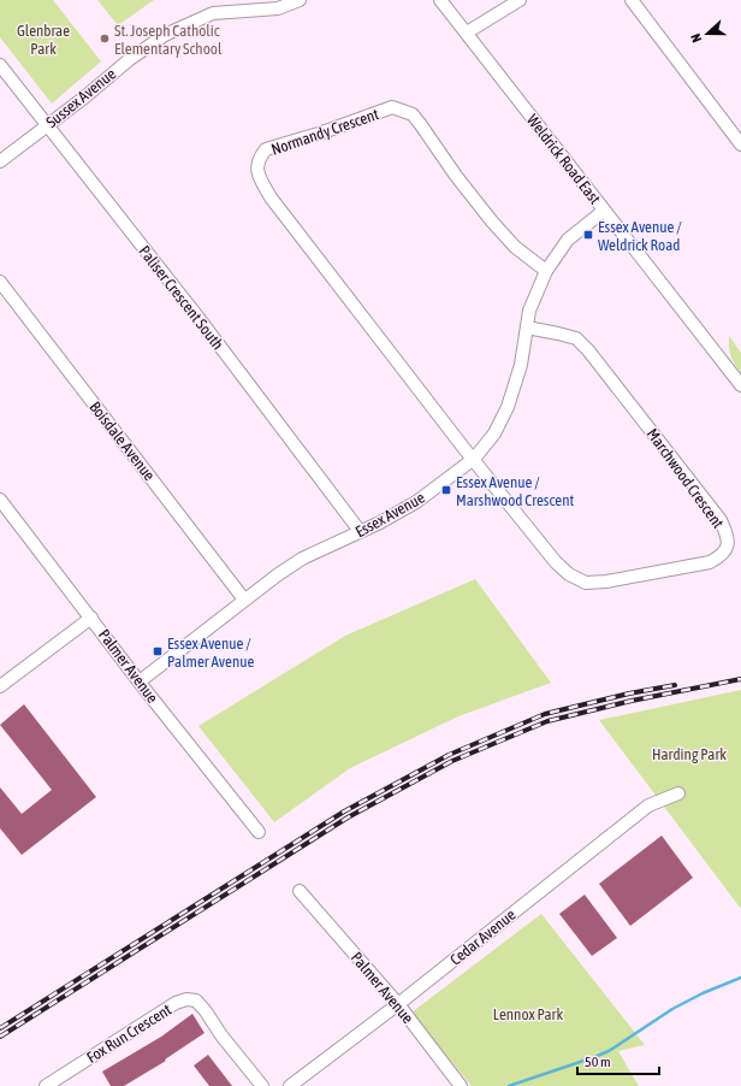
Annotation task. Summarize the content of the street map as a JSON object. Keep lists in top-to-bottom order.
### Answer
{
  "streets": {
    "street": [
      "Sussex Avenue",
      "Normandy Crescent",
      "Weldrick Road East",
      "Paliser Crescent South",
      "Boisdale Avenue",
      "Marchwood Crescent",
      "Essex Avenue",
      "Palmer Avenue",
      "Cedar Avenue",
      "Fox Run Crescent"
    ]
  },
  "crossings": [
    ["Sussex Avenue", "Paliser Crescent South"],
    ["Normandy Crescent", "Marchwood Crescent"],
    ["Normandy Crescent", "Essex Avenue"],
    ["Weldrick Road East", "Essex Avenue"],
    ["Paliser Crescent South", "Essex Avenue"],
    ["Boisdale Avenue", "Essex Avenue"],
    ["Marchwood Crescent", "Essex Avenue"],
    ["Essex Avenue", "Palmer Avenue"],
    ["Palmer Avenue", "Cedar Avenue"]
  ],
  "parks": ["Glenbrae Park", "Harding Park", "Lennox Park"],
  "places": {
    "other": ["St. Joseph Catholic Elementary School"],
    "transit": ["Essex Avenue / Weldrick Road", "Essex Avenue / Marshwood Crescent", "Essex Avenue / Palmer Avenue"]
  },
  "scale_bar": "50 m",
  "north": "left"
}
